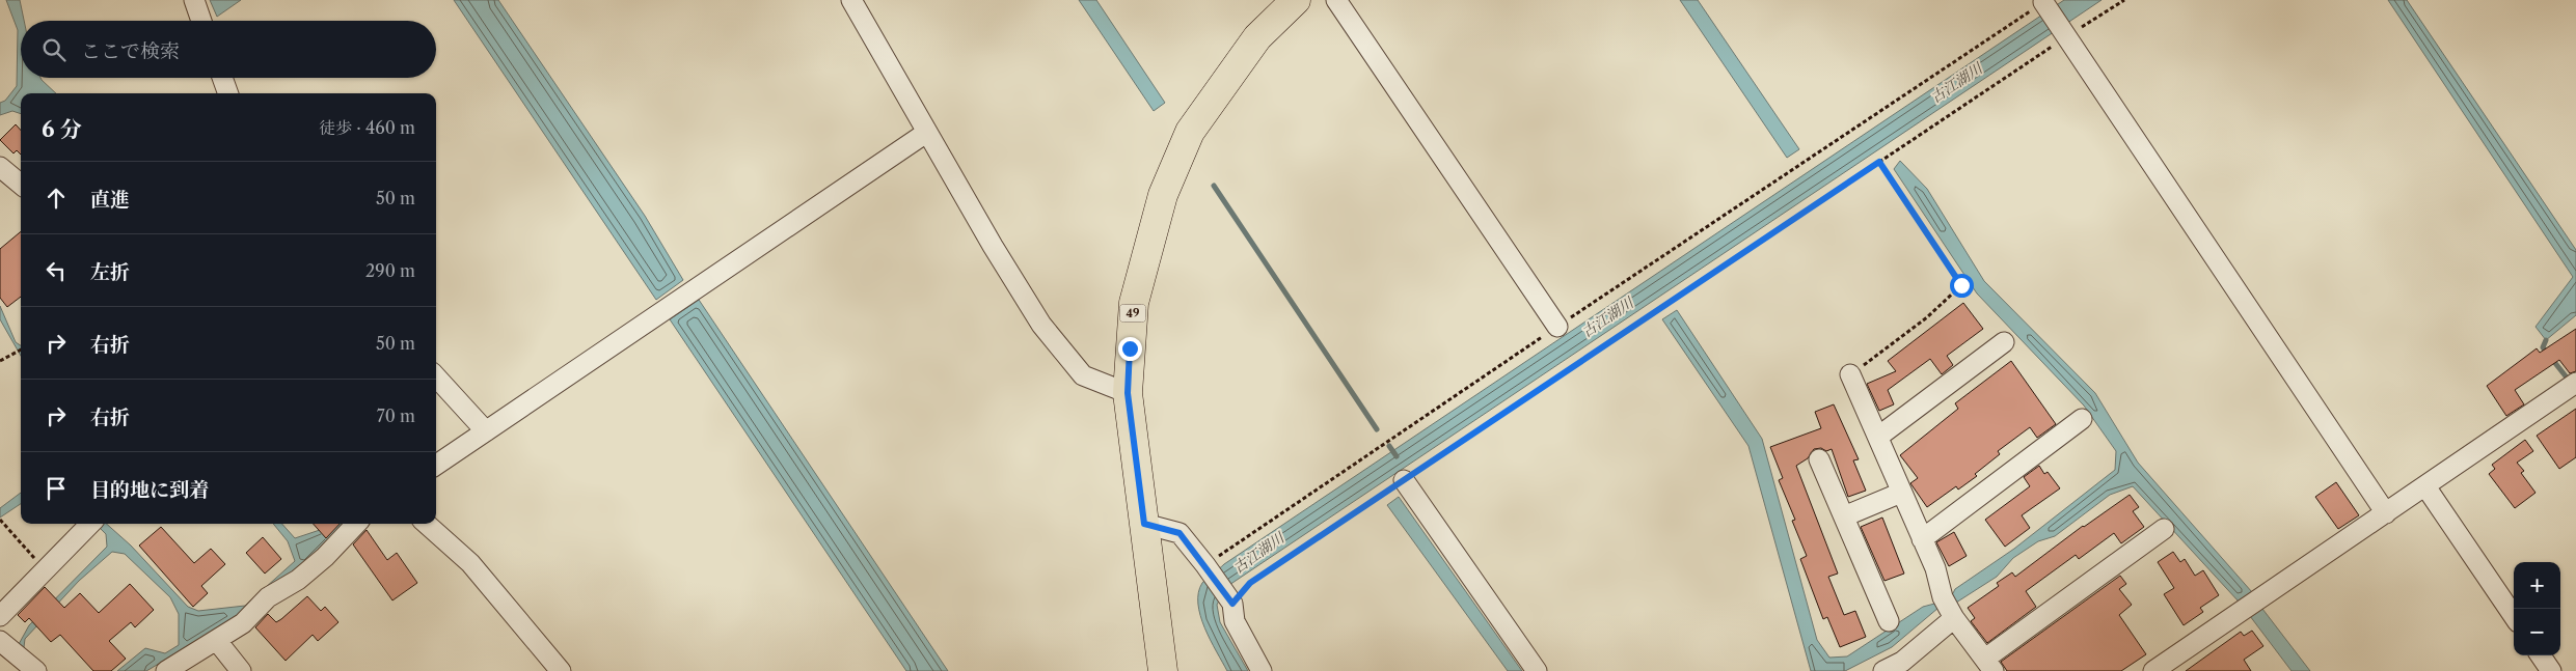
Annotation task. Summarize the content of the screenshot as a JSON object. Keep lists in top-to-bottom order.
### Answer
{
  "streets": {
    "main road": ["49"]
  },
  "water": ["古江湖川"],
  "page": {
    "search": "ここで検索",
    "heading": ["6 分", "徒歩 · 460 m"],
    "list": [
      ["直進", "50 m"],
      ["左折", "290 m"],
      ["右折", "50 m"],
      ["右折", "70 m"],
      "目的地に到着"
    ],
    "map_buttons": ["+", "−"]
  }
}
